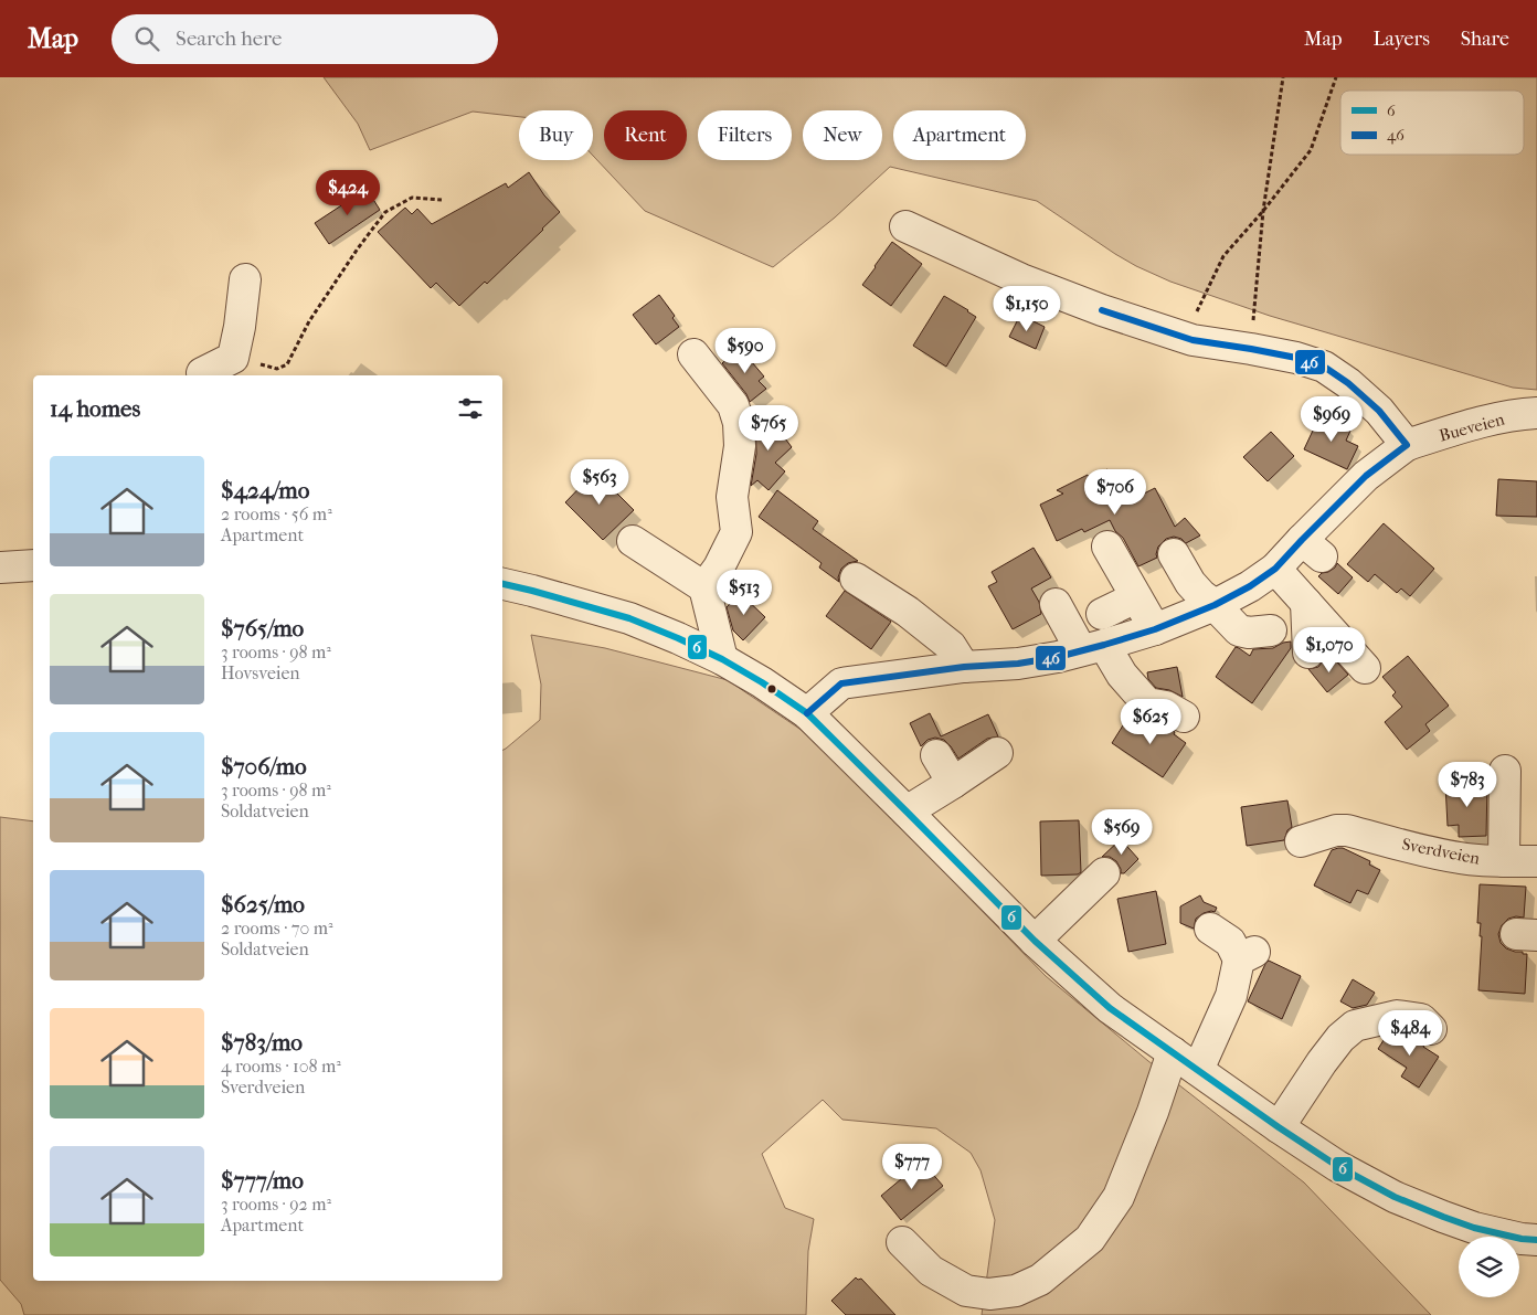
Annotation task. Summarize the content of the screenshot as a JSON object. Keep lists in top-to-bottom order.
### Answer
{
  "streets": {
    "street": ["Bueveien", "Sverdveien"]
  },
  "lines": ["transit line 46", "transit line 6"],
  "legend": ["6", "46"],
  "page": {
    "header": "Map",
    "search": "Search here",
    "nav": ["Map", "Layers", "Share"],
    "chip": [
      "Buy",
      "Rent",
      "Filters",
      "New",
      "Apartment"
    ],
    "price": [
      "$424",
      "$1,150",
      "$590",
      "$969",
      "$765",
      "$563",
      "$706",
      "$513",
      "$1,070",
      "$625",
      "$783",
      "$569",
      "$484",
      "$777"
    ],
    "heading": "14 homes",
    "list": [
      {
        "name": "$424/mo",
        "note": "2 rooms · 56 m² · Apartment"
      },
      {
        "name": "$765/mo",
        "note": "3 rooms · 98 m² · Hovsveien"
      },
      {
        "name": "$706/mo",
        "note": "3 rooms · 98 m² · Soldatveien"
      },
      {
        "name": "$625/mo",
        "note": "2 rooms · 70 m² · Soldatveien"
      },
      {
        "name": "$783/mo",
        "note": "4 rooms · 108 m² · Sverdveien"
      },
      {
        "name": "$777/mo",
        "note": "3 rooms · 92 m² · Apartment"
      }
    ]
  }
}
